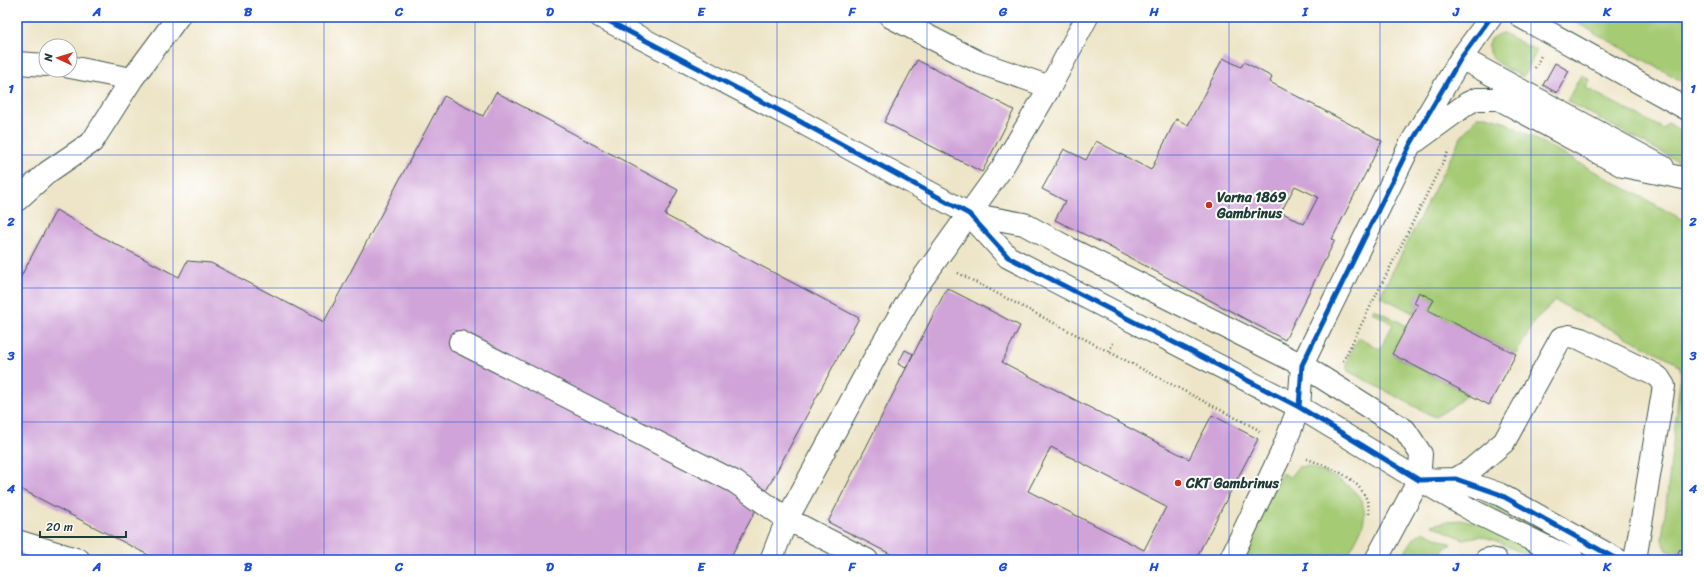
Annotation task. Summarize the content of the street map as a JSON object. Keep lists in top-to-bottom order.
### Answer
{
  "places": ["Varna 1869 Gambrinus", "CKT Gambrinus"],
  "scale_bar": "20 m",
  "north": "left",
  "grid": {
    "columns": [
      "A",
      "B",
      "C",
      "D",
      "E",
      "F",
      "G",
      "H",
      "I",
      "J",
      "K"
    ],
    "rows": [
      "1",
      "2",
      "3",
      "4"
    ]
  }
}
